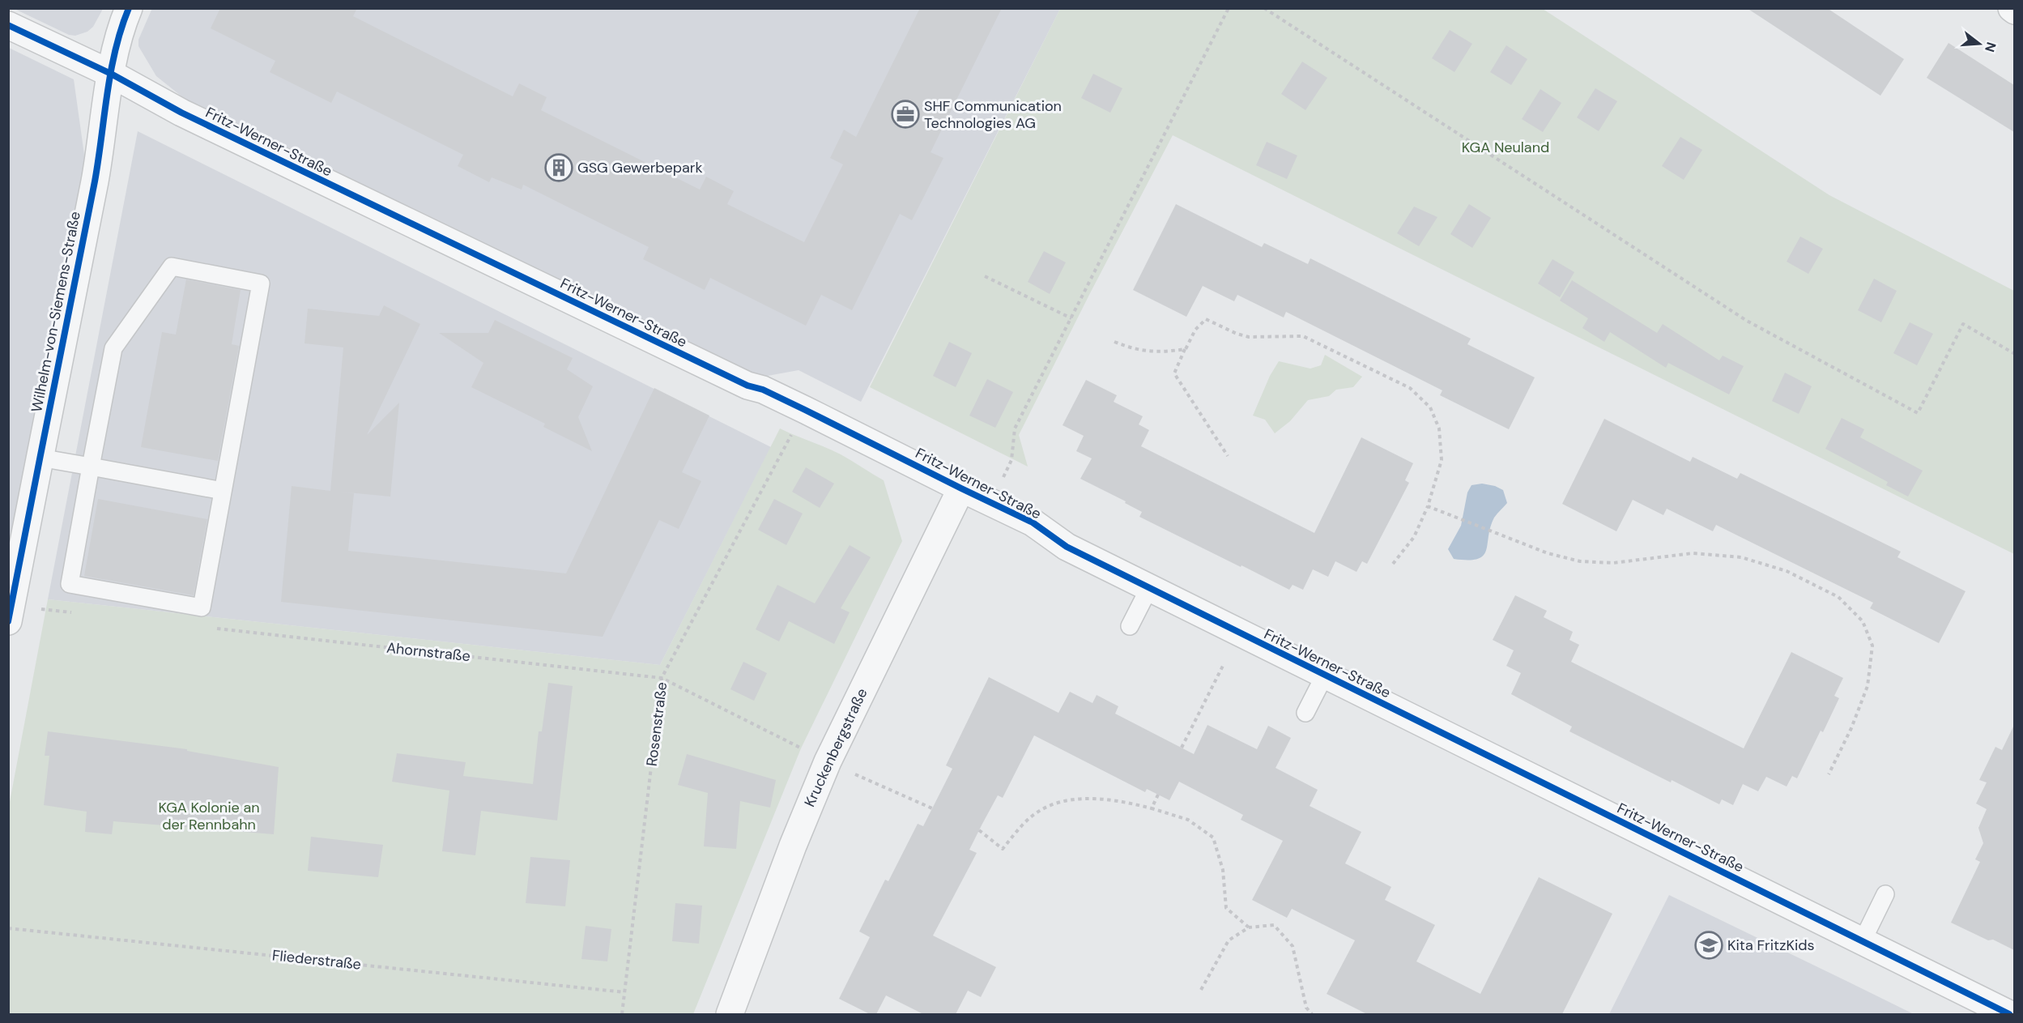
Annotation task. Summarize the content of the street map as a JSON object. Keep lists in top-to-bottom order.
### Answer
{
  "streets": {
    "street": ["Fritz-Werner-Straße", "Wilhelm-von-Siemens-Straße", "Kruckenbergstraße"],
    "path": ["Ahornstraße", "Rosenstraße", "Fliederstraße"]
  },
  "crossings": [
    ["Fritz-Werner-Straße", "Wilhelm-von-Siemens-Straße"],
    ["Fritz-Werner-Straße", "Rosenstraße"],
    ["Fritz-Werner-Straße", "Kruckenbergstraße"],
    ["Ahornstraße", "Rosenstraße"],
    ["Ahornstraße", "Kruckenbergstraße"],
    ["Rosenstraße", "Fliederstraße"]
  ],
  "parks": ["KGA Neuland", "KGA Kolonie an der Rennbahn"],
  "places": {
    "office": ["SHF Communication Technologies AG"],
    "building": ["GSG Gewerbepark"],
    "school or university": ["Kita FritzKids"]
  },
  "north": "right"
}
